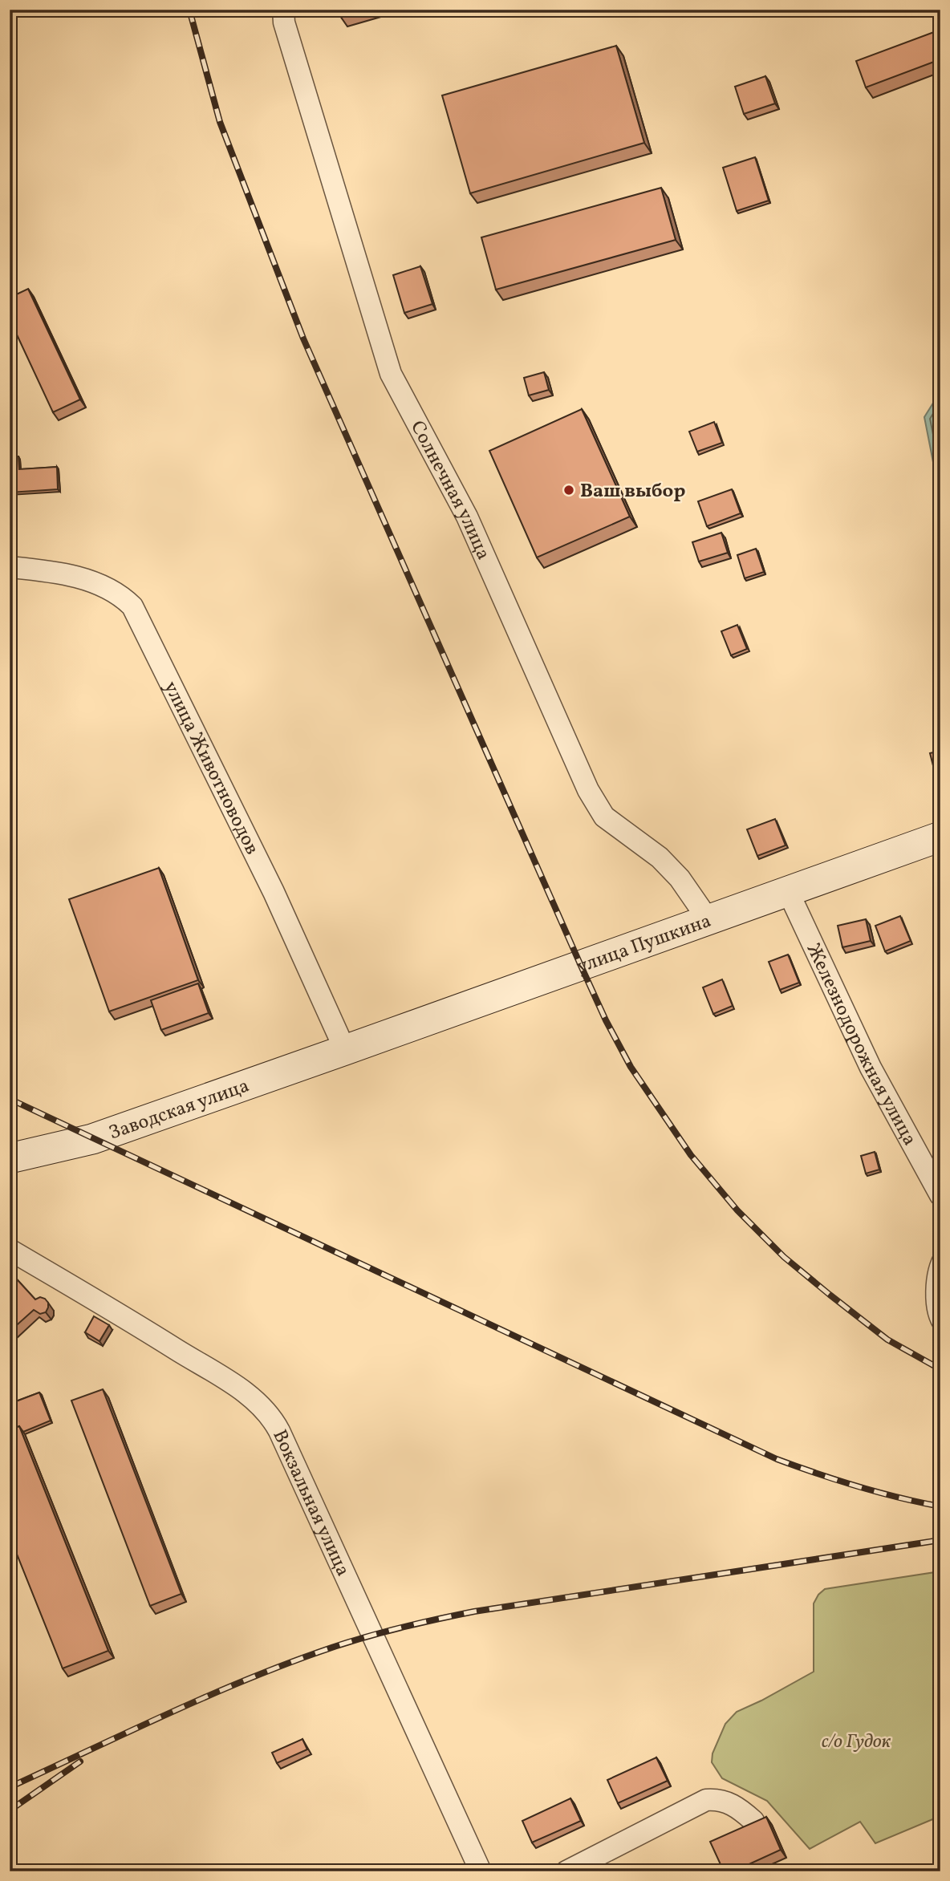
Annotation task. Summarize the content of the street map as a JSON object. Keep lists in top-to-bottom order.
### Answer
{
  "streets": {
    "main road": ["улица Пушкина", "Заводская улица"],
    "street": [
      "Солнечная улица",
      "улица Животноводов",
      "Железнодорожная улица",
      "Вокзальная улица"
    ]
  },
  "crossings": [
    ["Солнечная улица", "улица Пушкина"],
    ["улица Животноводов", "улица Пушкина"],
    ["улица Животноводов", "Заводская улица"],
    ["улица Пушкина", "Железнодорожная улица"],
    ["улица Пушкина", "Заводская улица"]
  ],
  "parks": ["с/о Гудок"],
  "places": ["Ваш выбор"]
}
